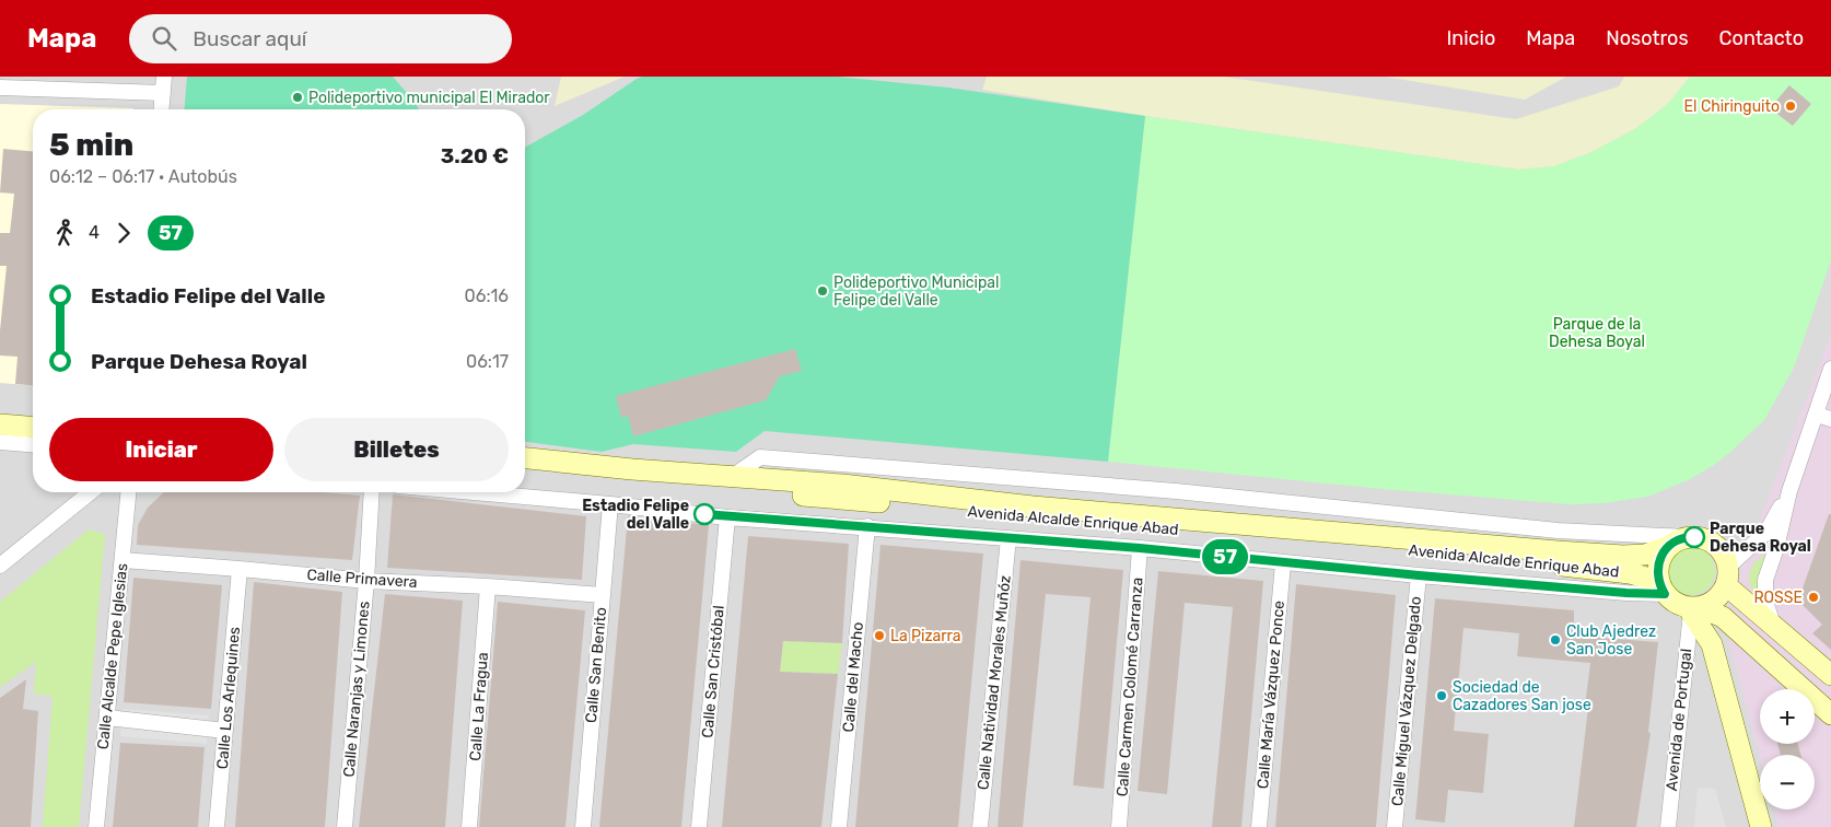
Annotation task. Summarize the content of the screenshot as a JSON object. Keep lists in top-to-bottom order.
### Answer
{
  "streets": {
    "main road": ["Avenida Alcalde Enrique Abad"],
    "street": [
      "Calle Primavera",
      "Calle Alcalde Pepe Iglesias",
      "Calle San Benito",
      "Calle San Cristóbal",
      "Calle del Macho",
      "Calle Natividad Morales Muñóz",
      "Calle Carmen Colomé Carranza",
      "Calle Naranjas y Limones",
      "Calle María Vázquez Ponce",
      "Calle Los Arlequines",
      "Calle Miguel Vázquez Delgado",
      "Calle La Fragua",
      "Avenida de Portugal"
    ]
  },
  "crossings": [
    ["Avenida Alcalde Enrique Abad", "Avenida de Portugal"],
    ["Calle Primavera", "Calle Alcalde Pepe Iglesias"],
    ["Calle Primavera", "Calle San Benito"],
    ["Calle Primavera", "Calle Naranjas y Limones"],
    ["Calle Primavera", "Calle Los Arlequines"],
    ["Calle Primavera", "Calle La Fragua"]
  ],
  "parks": ["Parque de la Dehesa Boyal"],
  "places": [
    "Polideportivo municipal El Mirador",
    "El Chiringuito",
    "Polideportivo Municipal Felipe del Valle",
    "Estadio Felipe del Valle",
    "Parque Dehesa Royal",
    "ROSSE",
    "La Pizarra",
    "Club Ajedrez San Jose",
    "Sociedad de Cazadores San jose"
  ],
  "lines": ["bus line 57"],
  "page": {
    "header": "Mapa",
    "search": "Buscar aquí",
    "nav": [
      "Inicio",
      "Mapa",
      "Nosotros",
      "Contacto"
    ],
    "on_map": "57",
    "heading": ["5 min", "06:12 – 06:17 · Autobús", "3.20 €"],
    "legs": ["4", "57"],
    "list": [
      {
        "name": "Estadio Felipe del Valle",
        "value": "06:16"
      },
      {
        "name": "Parque Dehesa Royal",
        "value": "06:17"
      }
    ],
    "buttons": ["Iniciar", "Billetes"],
    "map_buttons": ["+", "−"]
  }
}
